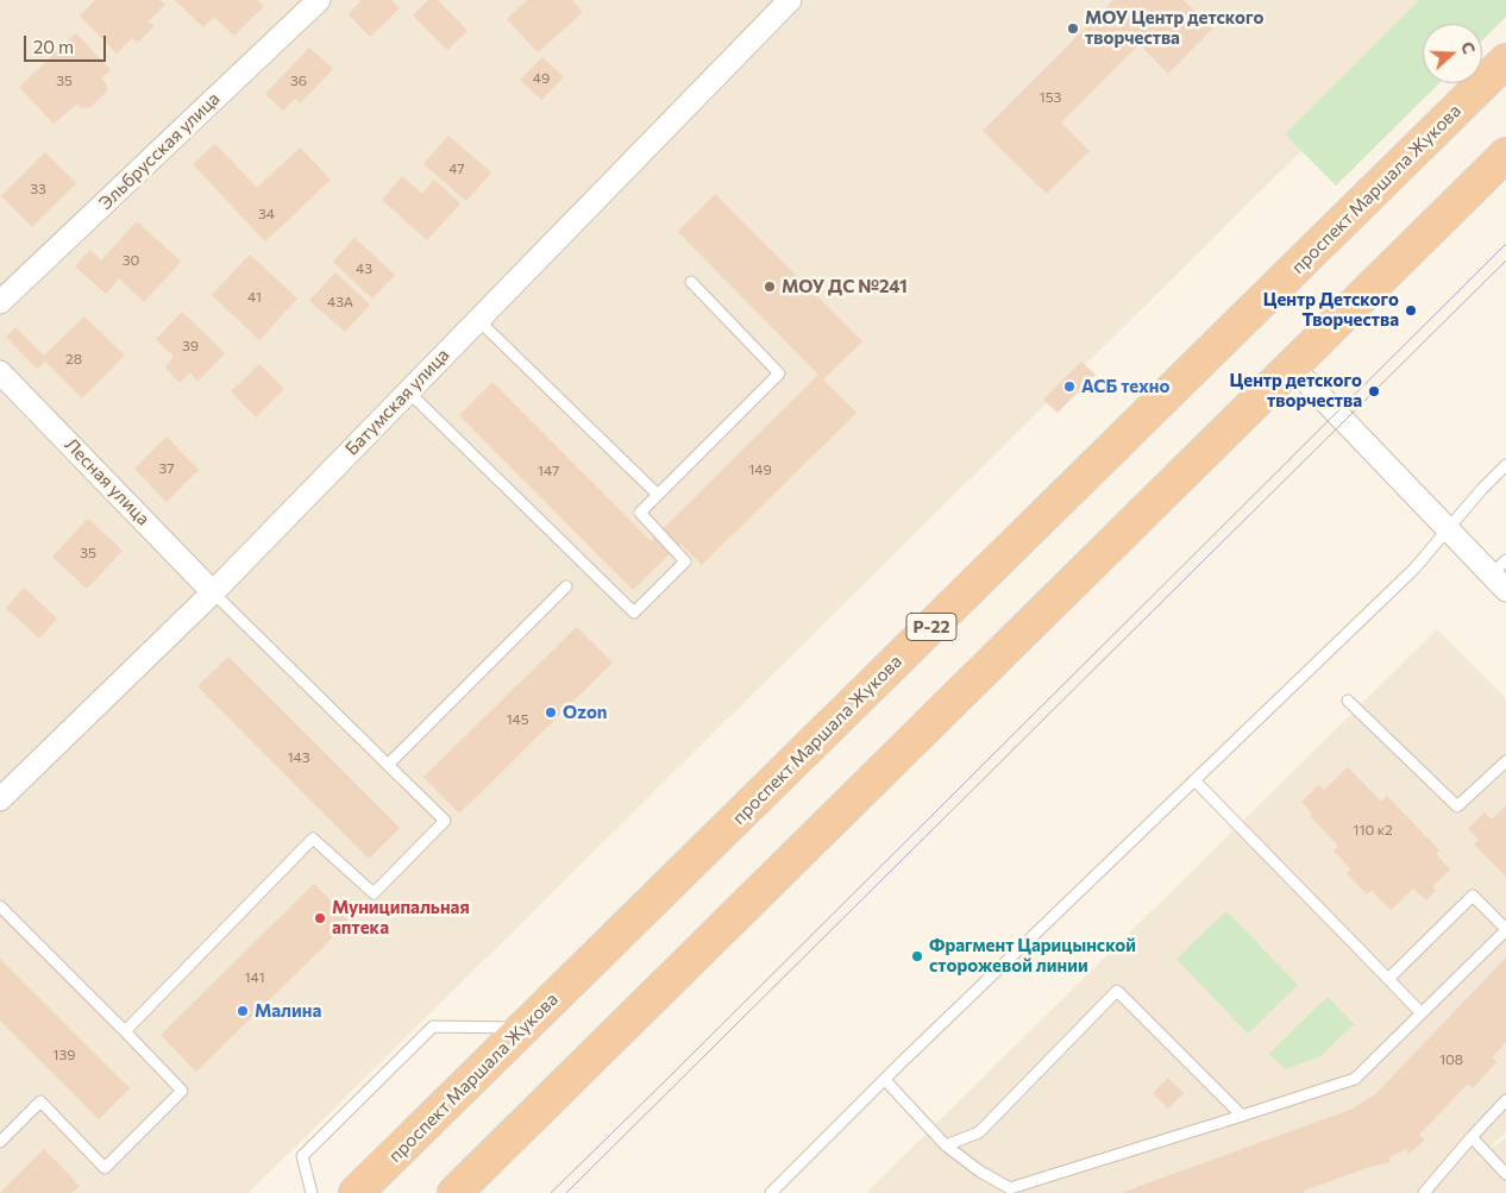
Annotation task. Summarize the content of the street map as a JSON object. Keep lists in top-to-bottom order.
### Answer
{
  "streets": {
    "highway": ["проспект Маршала Жукова", "Р-22"],
    "street": ["Эльбрусская улица", "Батумская улица", "Лесная улица"]
  },
  "crossings": [
    ["Батумская улица", "Лесная улица"]
  ],
  "places": [
    "МОУ Центр детского творчества",
    "МОУ ДС №241",
    "Центр Детского Творчества",
    "АСБ техно",
    "Центр детского творчества",
    "Ozon",
    "Муниципальная аптека",
    "Фрагмент Царицынской сторожевой линии",
    "Малина"
  ],
  "house_numbers": [
    "49",
    "35",
    "36",
    "153",
    "47",
    "33",
    "34",
    "30",
    "43",
    "41",
    "43А",
    "39",
    "28",
    "37",
    "149",
    "147",
    "35",
    "145",
    "143",
    "110 к2",
    "141",
    "139",
    "108"
  ],
  "scale_bar": "20 m",
  "north": "right"
}
